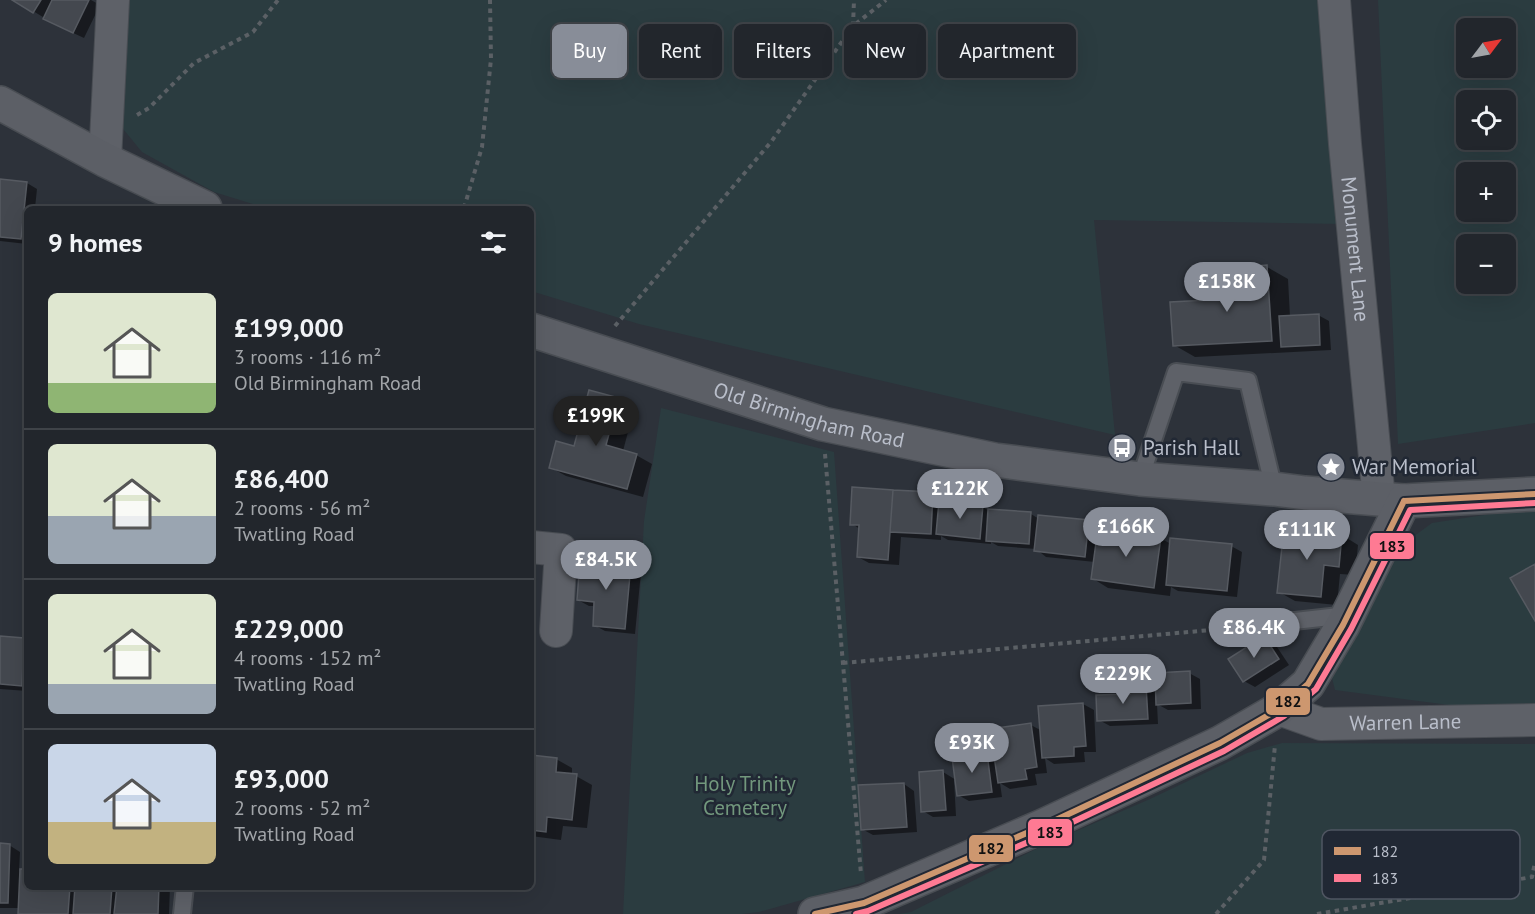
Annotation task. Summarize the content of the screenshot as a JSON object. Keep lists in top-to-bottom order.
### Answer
{
  "streets": {
    "main road": ["Old Birmingham Road"],
    "street": ["Monument Lane", "Warren Lane"]
  },
  "crossings": [
    ["Monument Lane", "Old Birmingham Road"]
  ],
  "parks": ["Holy Trinity Cemetery"],
  "places": {
    "bus stop": ["Parish Hall"],
    "place": ["War Memorial"]
  },
  "lines": ["transit line 182", "transit line 183"],
  "legend": ["182", "183"],
  "north": "top right",
  "page": {
    "map_buttons": ["+", "−"],
    "chip": [
      "Buy",
      "Rent",
      "Filters",
      "New",
      "Apartment"
    ],
    "heading": "9 homes",
    "price": [
      "£158K",
      "£199K",
      "£122K",
      "£166K",
      "£111K",
      "£84.5K",
      "£86.4K",
      "£229K",
      "£93K"
    ],
    "list": [
      {
        "name": "£199,000",
        "note": "3 rooms · 116 m² · Old Birmingham Road"
      },
      {
        "name": "£86,400",
        "note": "2 rooms · 56 m² · Twatling Road"
      },
      {
        "name": "£229,000",
        "note": "4 rooms · 152 m² · Twatling Road"
      },
      {
        "name": "£93,000",
        "note": "2 rooms · 52 m² · Twatling Road"
      }
    ]
  }
}
